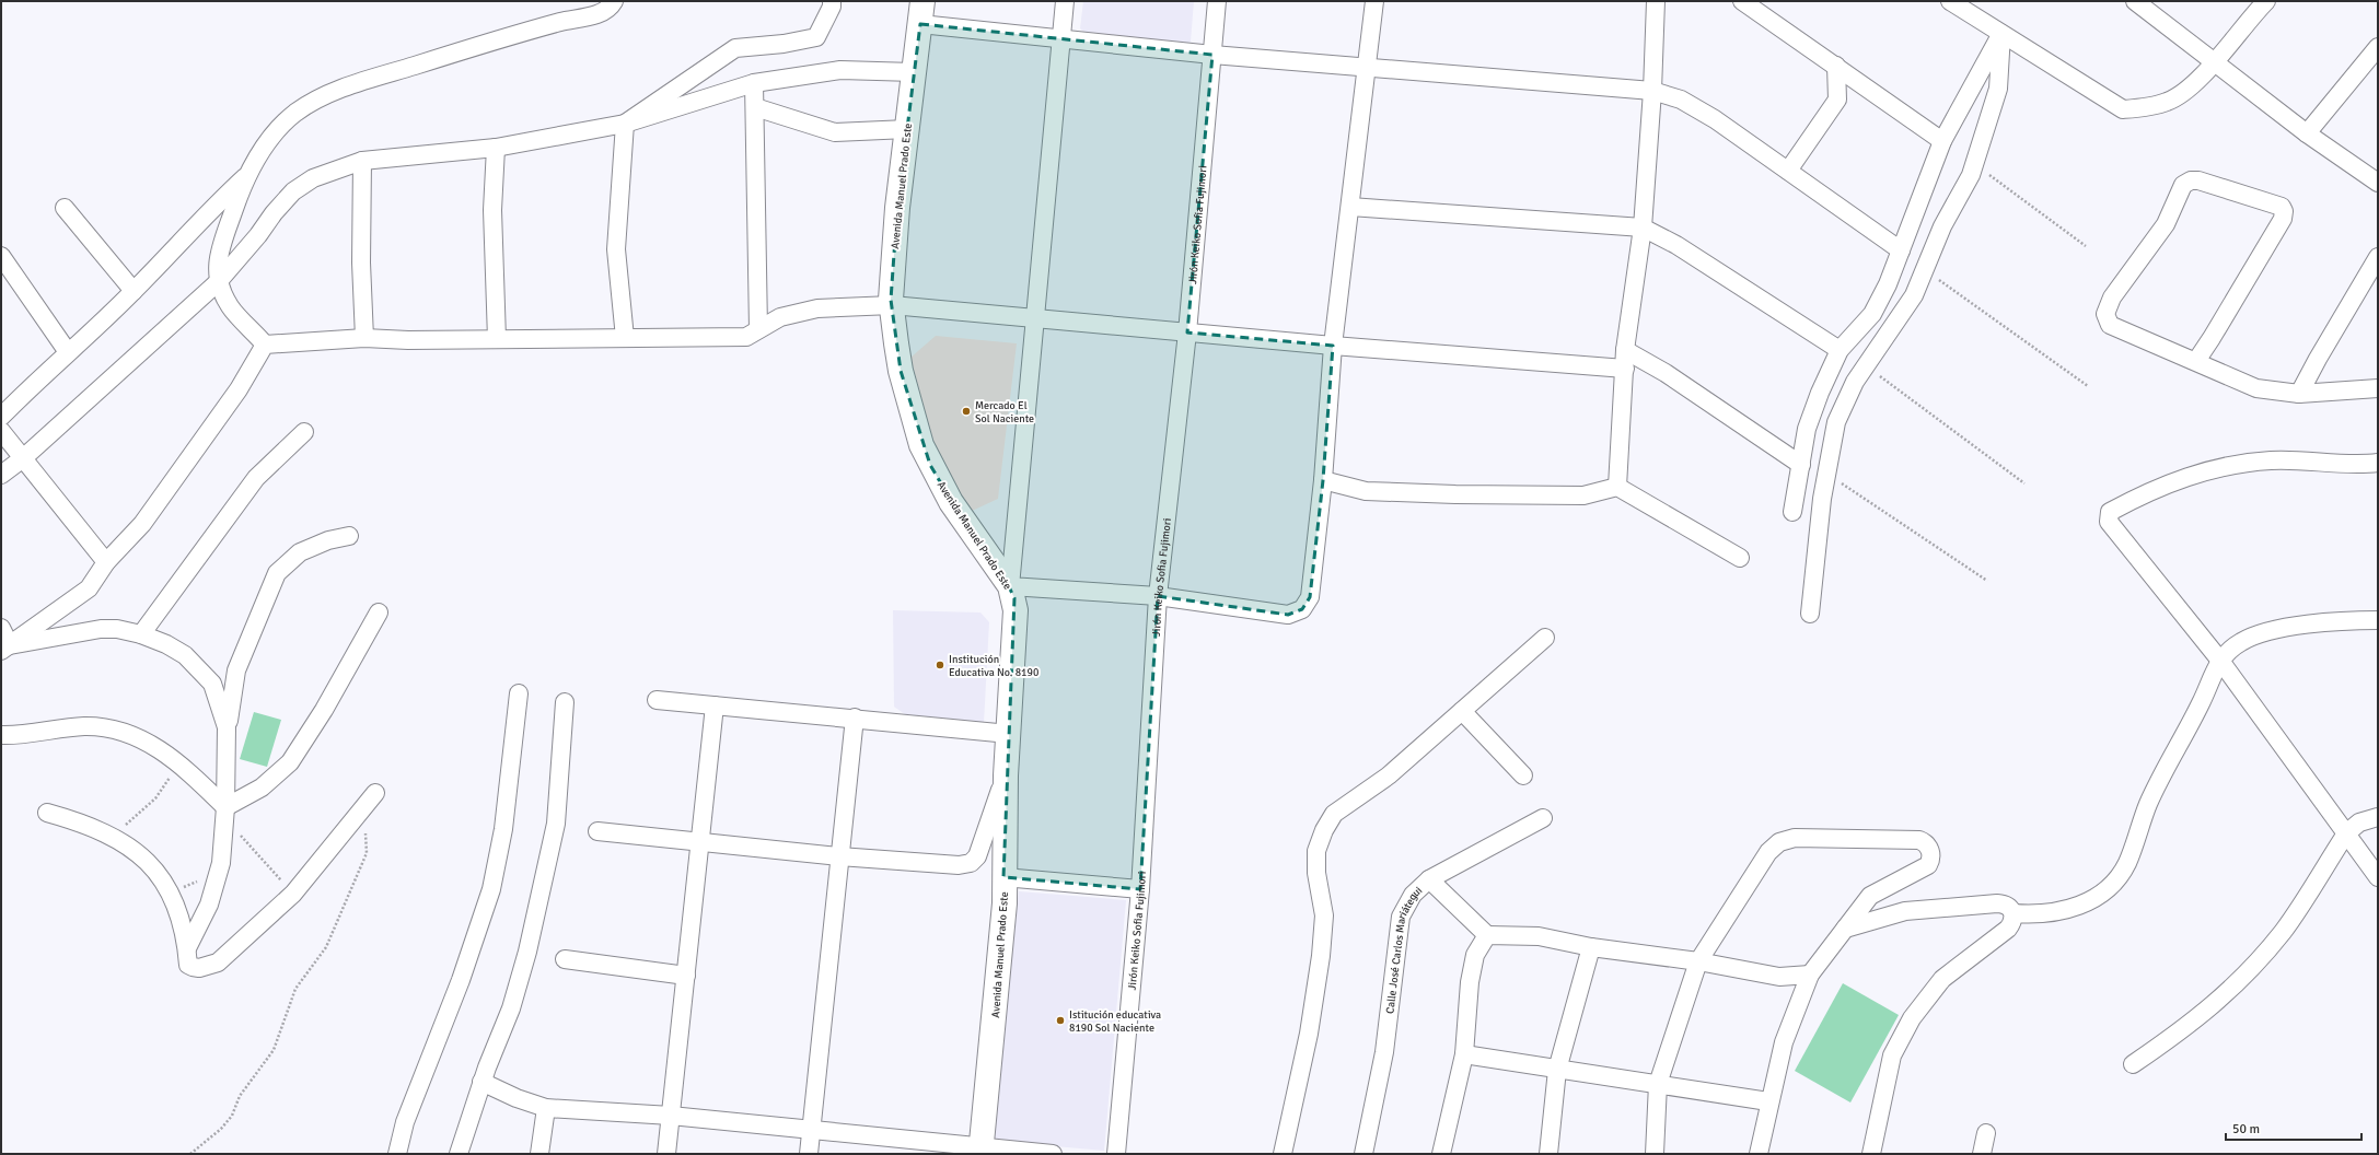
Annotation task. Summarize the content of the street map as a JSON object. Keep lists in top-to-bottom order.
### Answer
{
  "streets": {
    "street": ["Avenida Manuel Prado Este", "Jirón Keiko Sofia Fujimori", "Calle José Carlos Mariátegui"]
  },
  "places": ["Mercado El Sol Naciente", "Institución Educativa No. 8190", "Istitución educativa 8190 Sol Naciente"],
  "scale_bar": "50 m"
}
